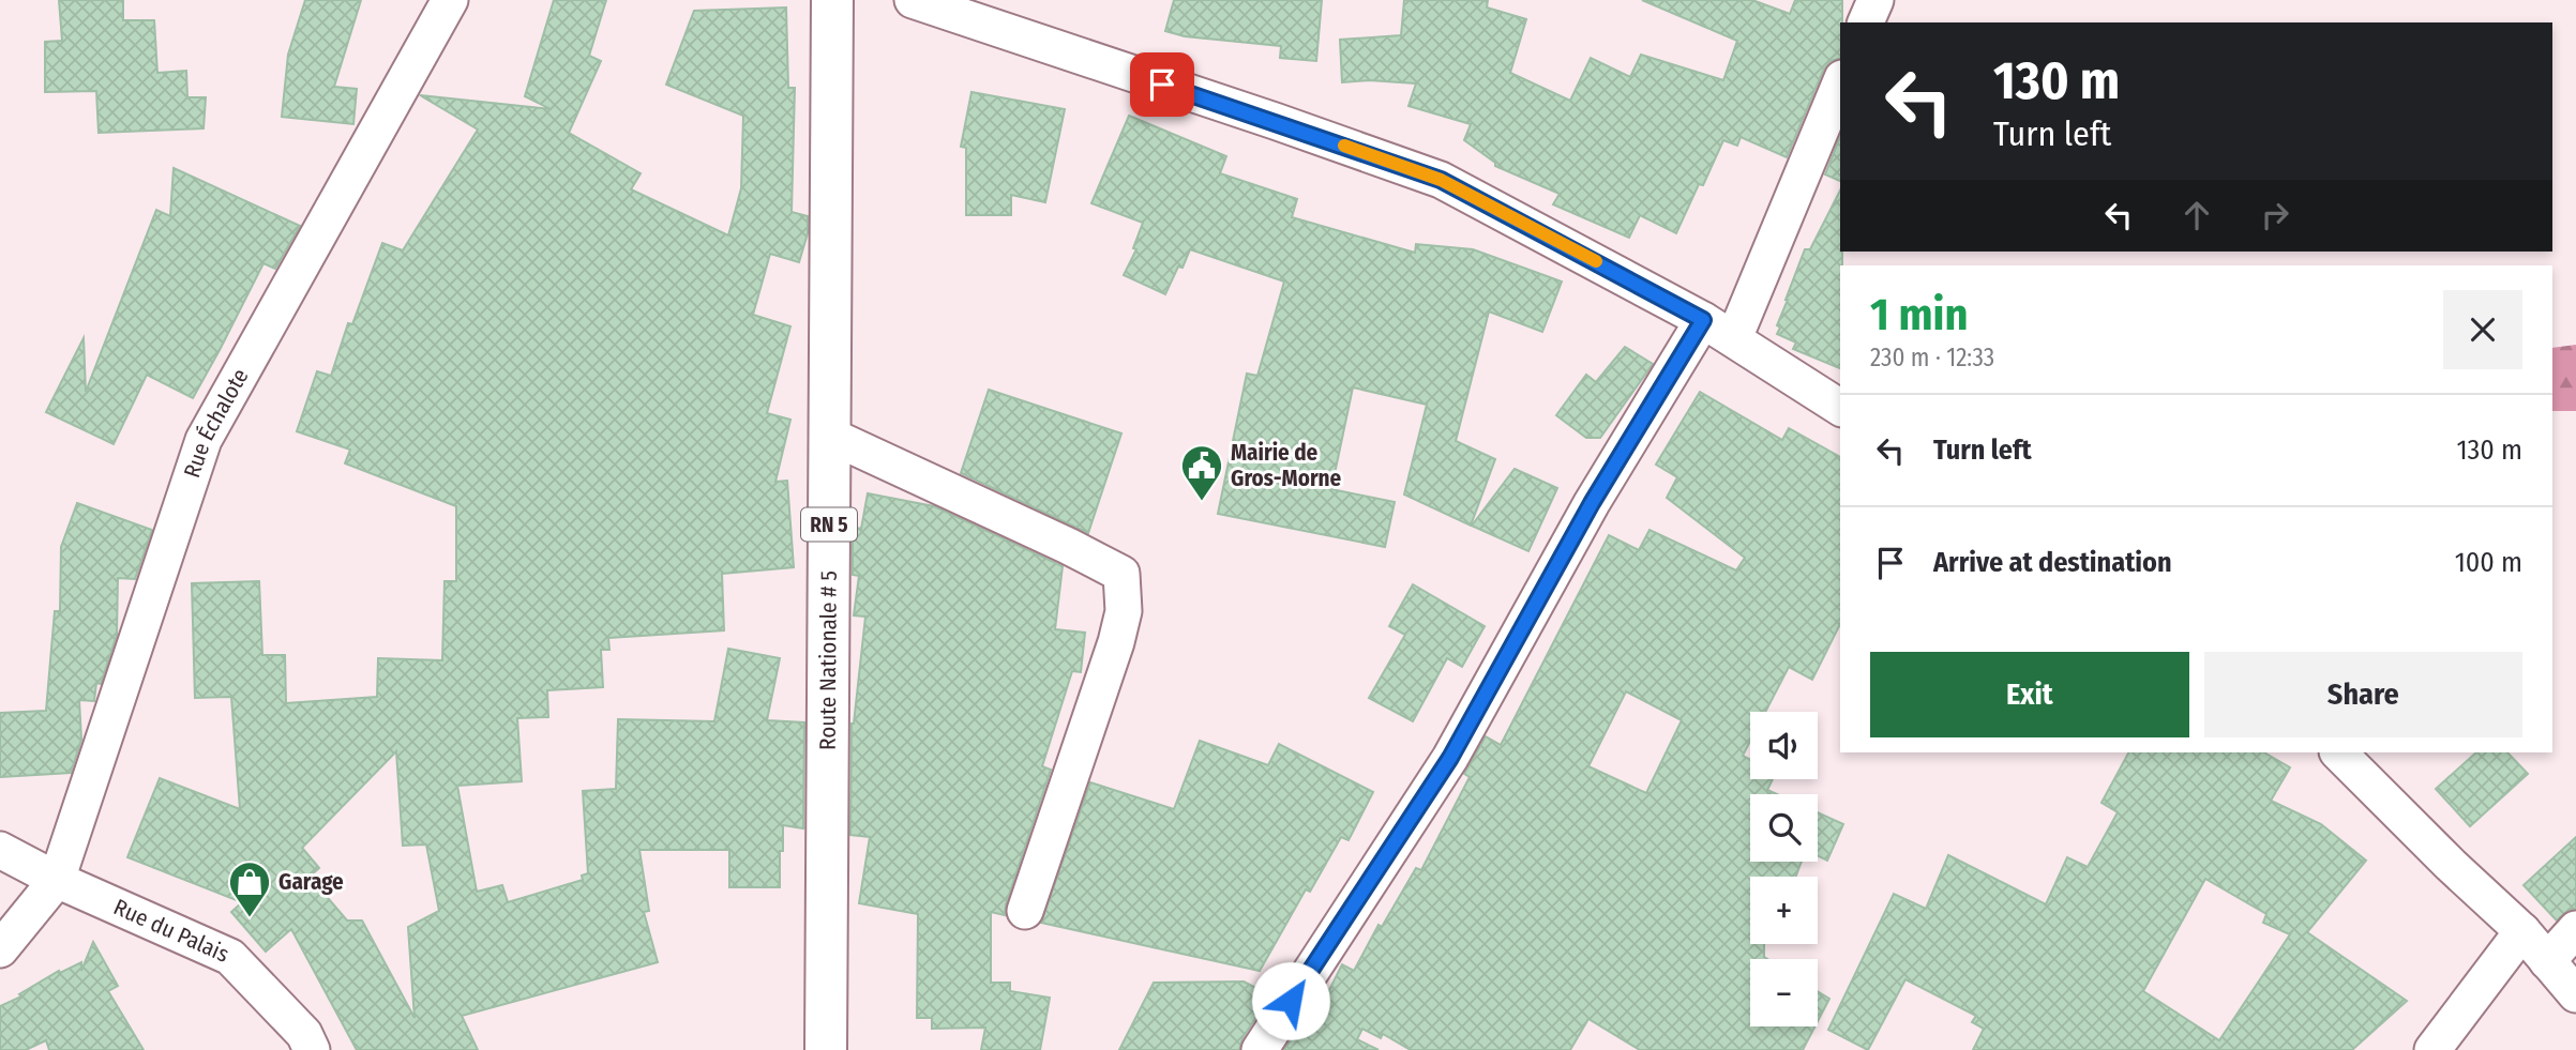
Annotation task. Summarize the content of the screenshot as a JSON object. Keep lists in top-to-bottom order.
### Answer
{
  "streets": {
    "main road": ["RN 5", "Route Nationale # 5"],
    "street": ["Rue Échalote", "Rue du Palais"]
  },
  "crossings": [
    ["Rue Échalote", "Rue du Palais"]
  ],
  "places": {
    "public building": ["Mairie de Gros-Morne"],
    "shop": ["Garage"]
  },
  "page": {
    "turn": ["130 m", "Turn left"],
    "heading": ["1 min", "230 m · 12:33"],
    "list": [
      {
        "name": "Turn left",
        "value": "130 m"
      },
      {
        "name": "Arrive at destination",
        "value": "100 m"
      }
    ],
    "buttons": ["Exit", "Share"],
    "map_buttons": ["+", "−"]
  }
}
